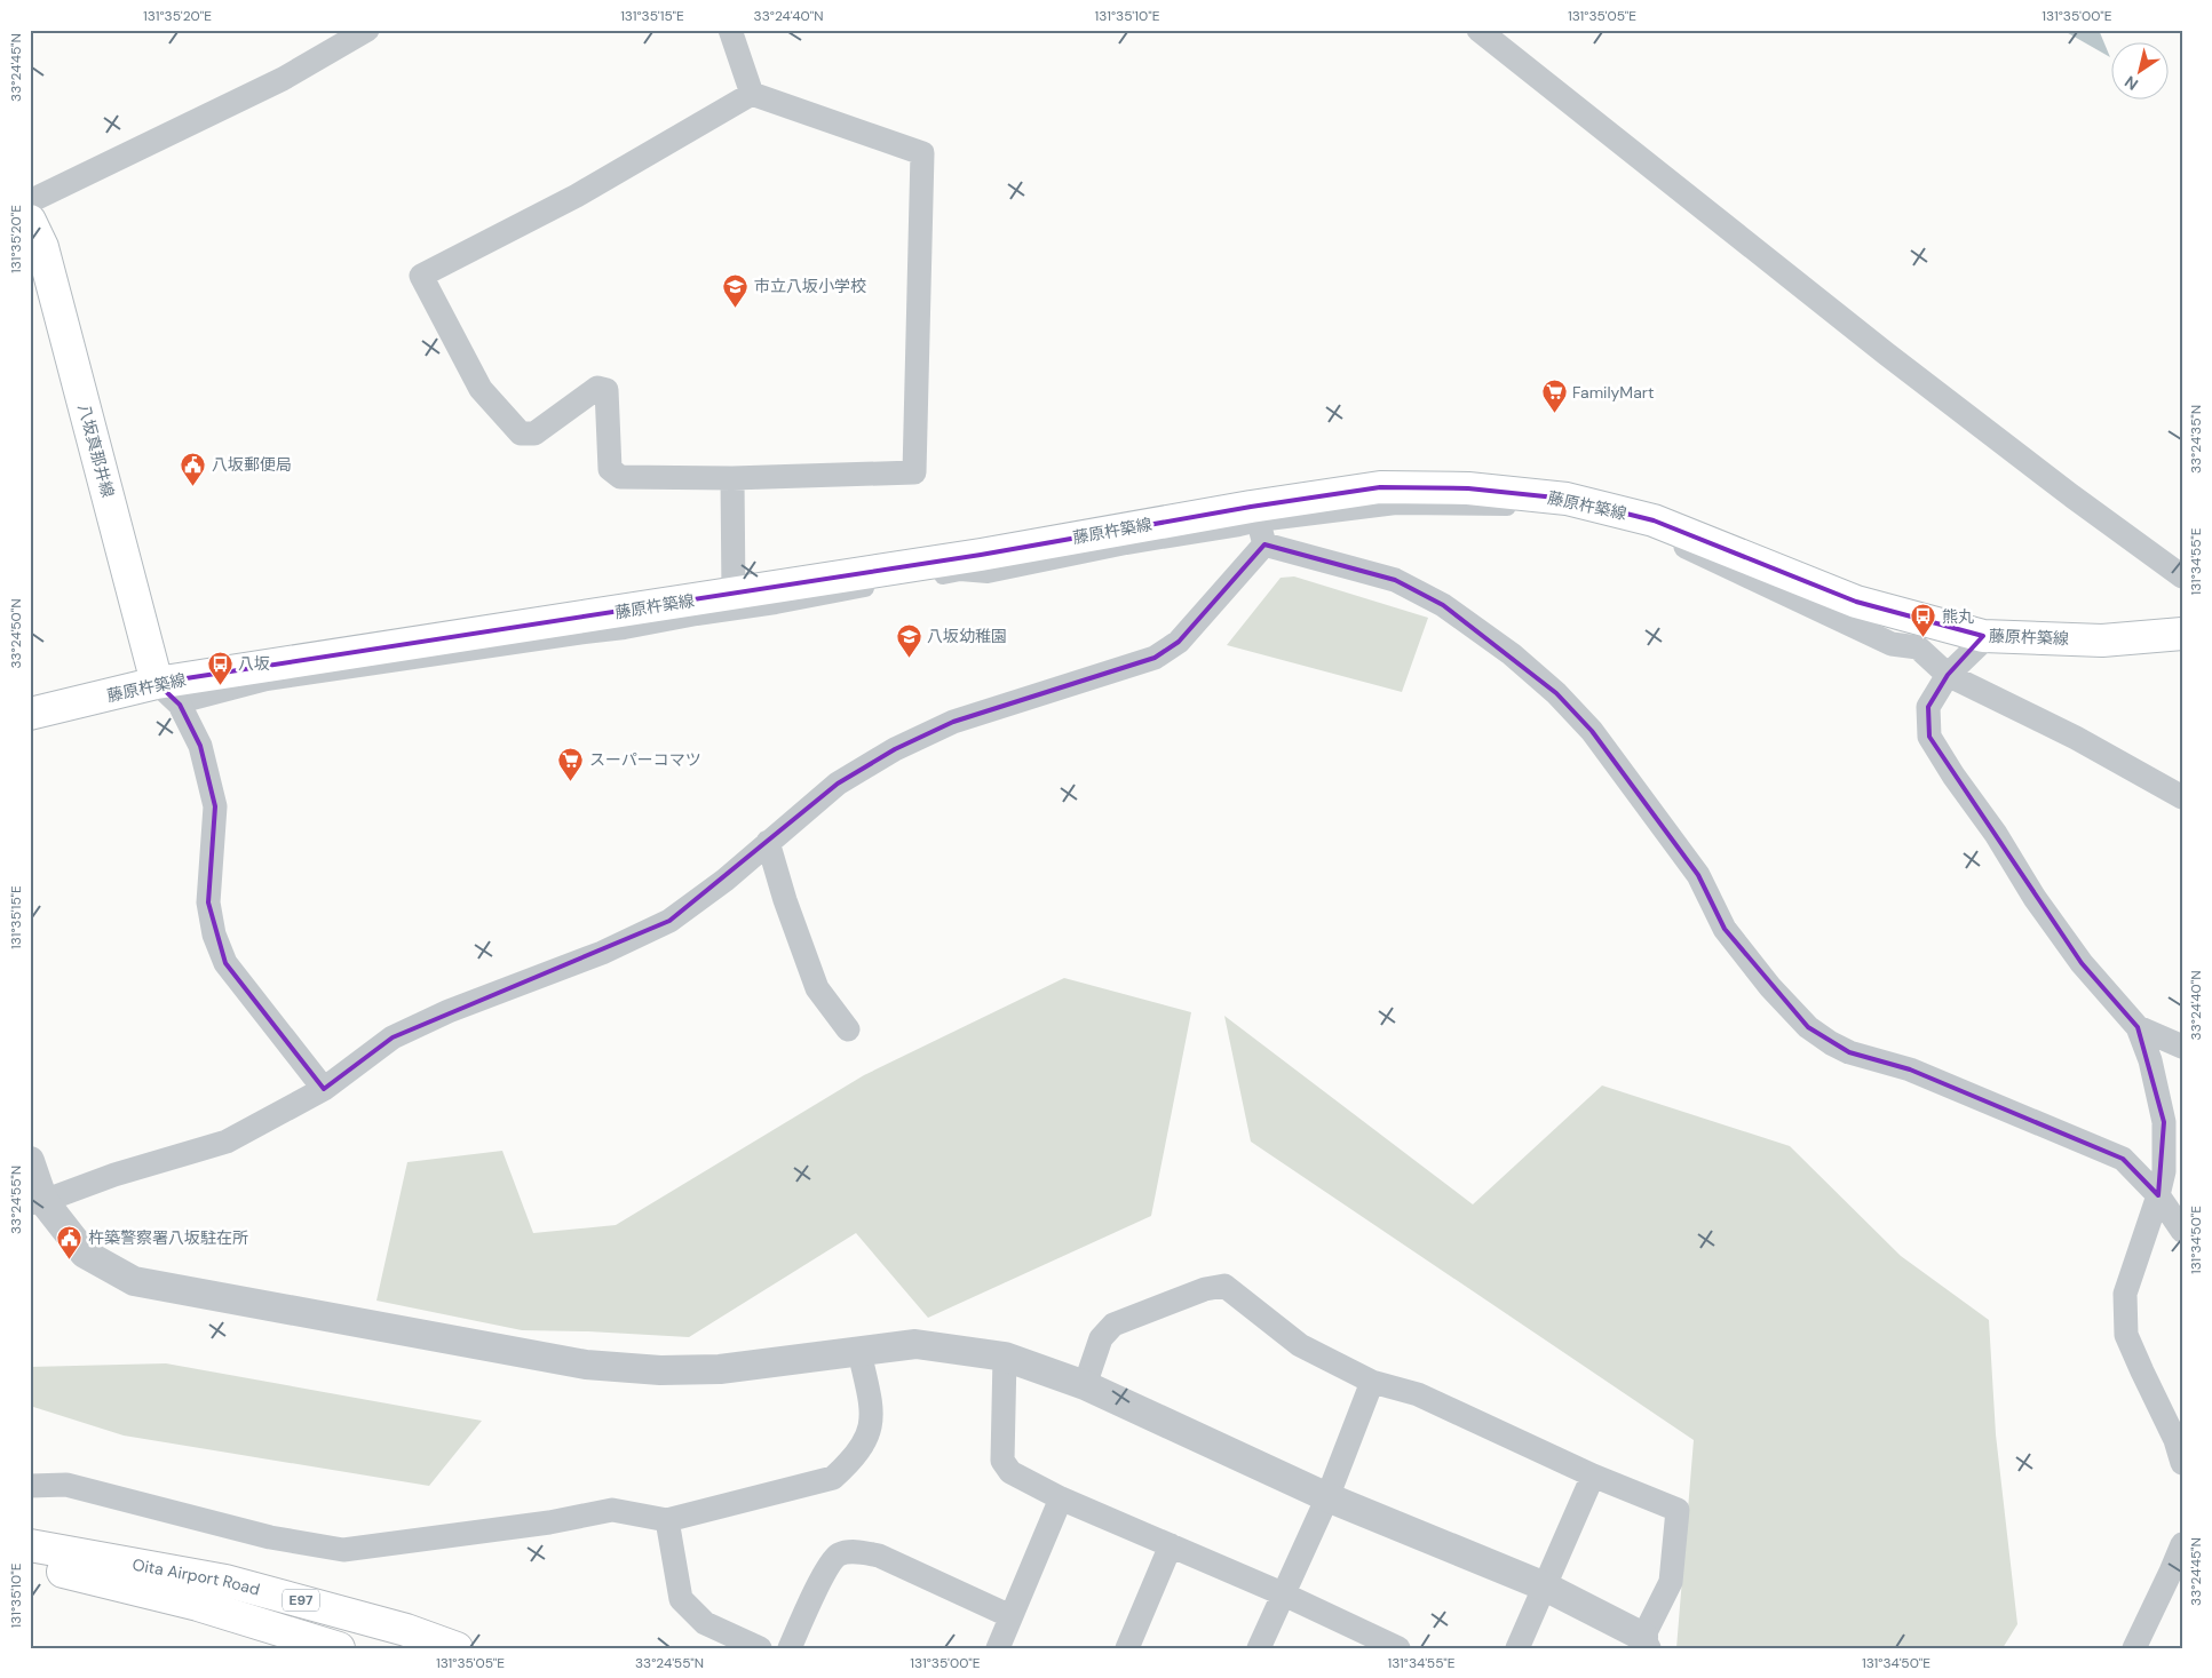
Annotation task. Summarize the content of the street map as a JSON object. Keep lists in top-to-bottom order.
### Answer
{
  "streets": {
    "main road": [
      "八坂真那井線",
      "藤原杵築線",
      "Oita Airport Road",
      "E97"
    ]
  },
  "crossings": [
    ["八坂真那井線", "藤原杵築線"]
  ],
  "places": {
    "school or university": ["市立八坂小学校", "八坂幼稚園"],
    "supermarket": ["FamilyMart", "スーパーコマツ"],
    "public building": ["八坂郵便局", "杵築警察署八坂駐在所"],
    "bus stop": ["熊丸", "八坂"]
  },
  "north": "bottom left",
  "coordinates": [
    "131°35'20\"E",
    "131°35'15\"E",
    "33°24'40\"N",
    "131°35'10\"E",
    "131°35'05\"E",
    "131°35'00\"E",
    "33°24'45\"N",
    "33°24'35\"N",
    "131°34'55\"E",
    "33°24'50\"N",
    "33°24'55\"N",
    "131°34'50\"E"
  ]
}
